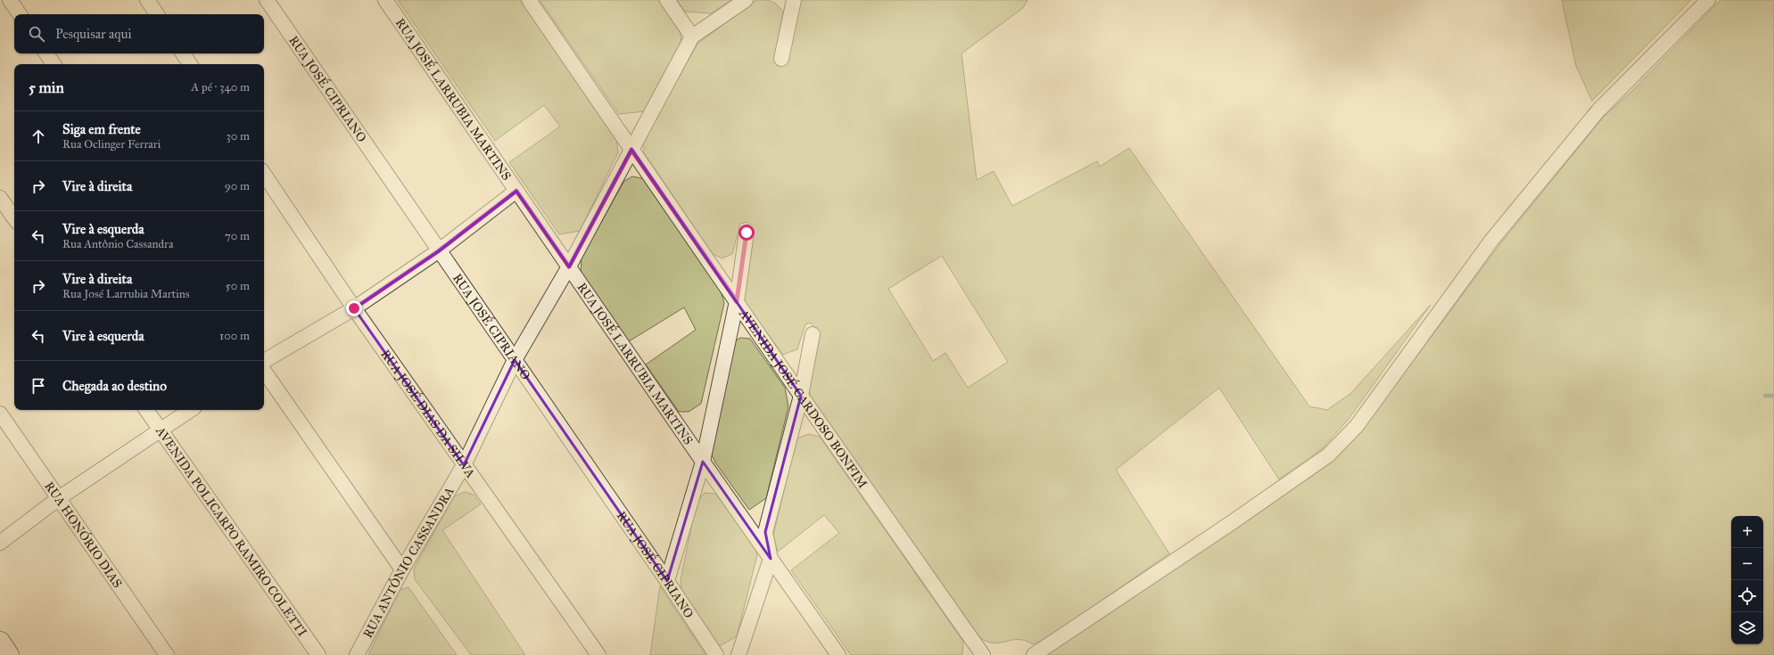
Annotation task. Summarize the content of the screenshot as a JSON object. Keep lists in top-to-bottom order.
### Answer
{
  "streets": {
    "street": [
      "RUA JOSÉ CIPRIANO",
      "RUA JOSÉ LARRUBIA MARTINS",
      "AVENIDA JOSÉ CARDOSO BONFIM",
      "RUA JOSÉ DIAS DA SILVA",
      "AVENIDA POLICARPO RAMIRO COLETTI",
      "RUA HONÓRIO DIAS",
      "RUA ANTÔNIO CASSANDRA"
    ]
  },
  "crossings": [
    ["RUA JOSÉ CIPRIANO", "RUA ANTÔNIO CASSANDRA"],
    ["RUA JOSÉ LARRUBIA MARTINS", "RUA ANTÔNIO CASSANDRA"],
    ["AVENIDA JOSÉ CARDOSO BONFIM", "RUA ANTÔNIO CASSANDRA"],
    ["RUA JOSÉ DIAS DA SILVA", "RUA ANTÔNIO CASSANDRA"]
  ],
  "page": {
    "search": "Pesquisar aqui",
    "heading": ["5 min", "A pé · 340 m"],
    "list": [
      ["Siga em frente", "Rua Oclinger Ferrari", "30 m"],
      ["Vire à direita", "90 m"],
      ["Vire à esquerda", "Rua Antônio Cassandra", "70 m"],
      ["Vire à direita", "Rua José Larrubia Martins", "50 m"],
      ["Vire à esquerda", "100 m"],
      "Chegada ao destino"
    ],
    "map_buttons": ["+", "−"]
  }
}
